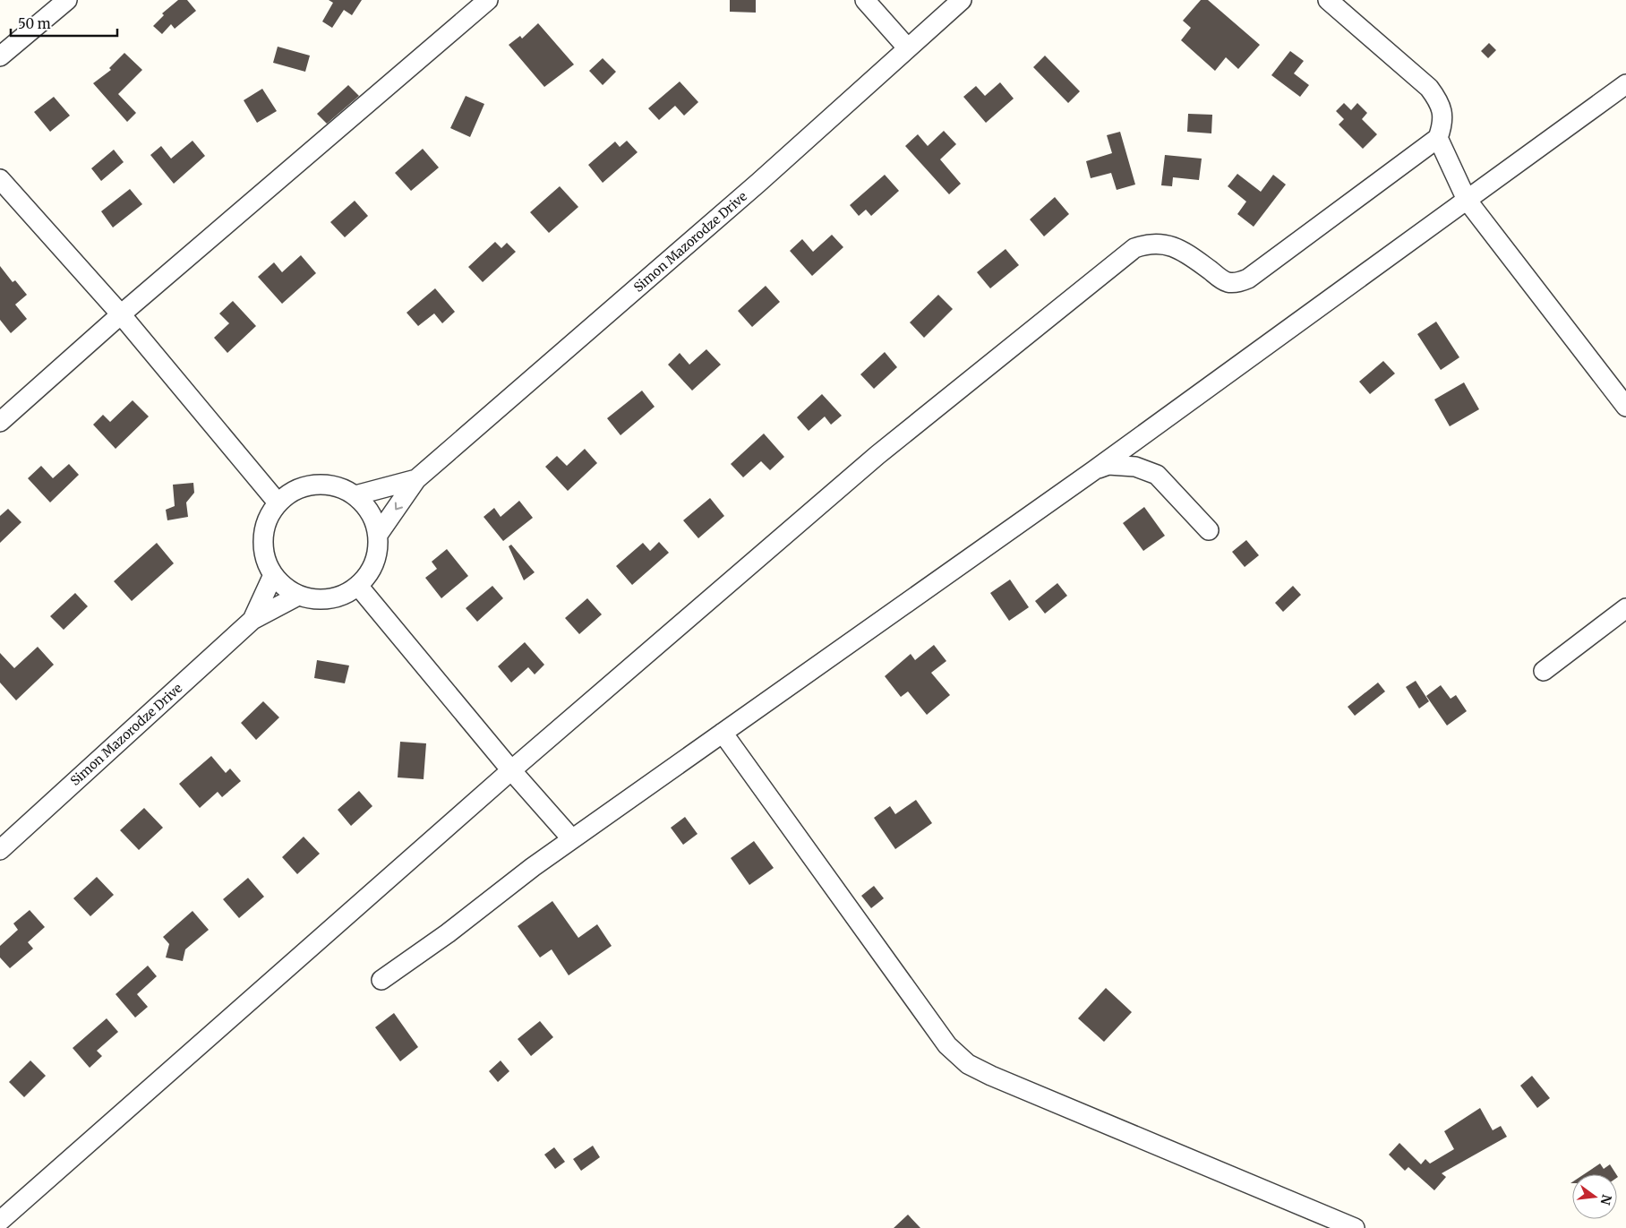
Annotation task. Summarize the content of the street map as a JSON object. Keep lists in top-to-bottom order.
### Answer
{
  "streets": {
    "street": ["Simon Mazorodze Drive"]
  },
  "scale_bar": "50 m",
  "north": "right"
}
